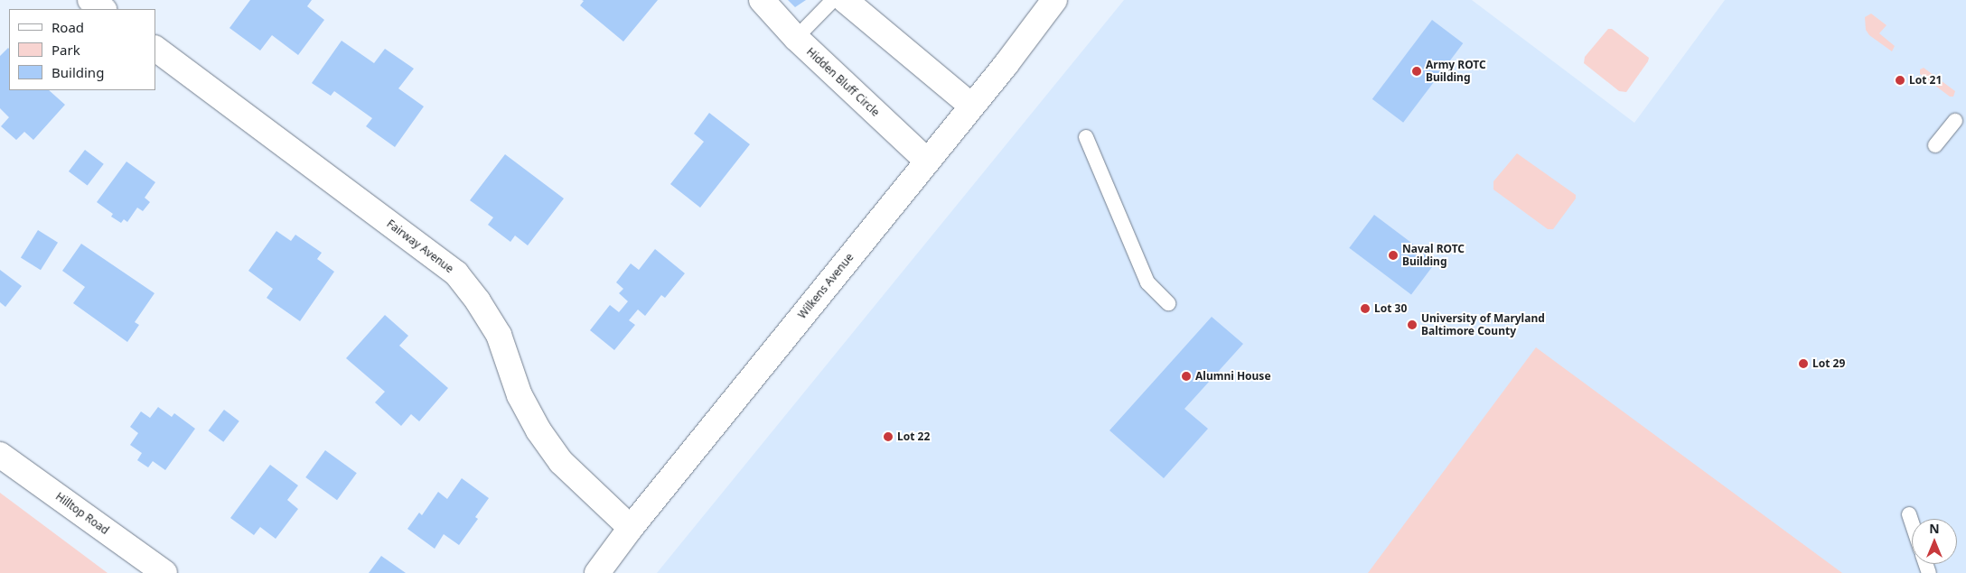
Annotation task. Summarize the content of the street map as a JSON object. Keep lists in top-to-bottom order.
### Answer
{
  "streets": {
    "street": [
      "Hidden Bluff Circle",
      "Fairway Avenue",
      "Wilkens Avenue",
      "Hilltop Road"
    ]
  },
  "crossings": [
    ["Hidden Bluff Circle", "Wilkens Avenue"],
    ["Fairway Avenue", "Wilkens Avenue"]
  ],
  "places": [
    "Army ROTC Building",
    "Lot 21",
    "Naval ROTC Building",
    "Lot 30",
    "University of Maryland Baltimore County",
    "Lot 29",
    "Alumni House",
    "Lot 22"
  ],
  "legend": ["Road", "Park", "Building"],
  "north": "top"
}
